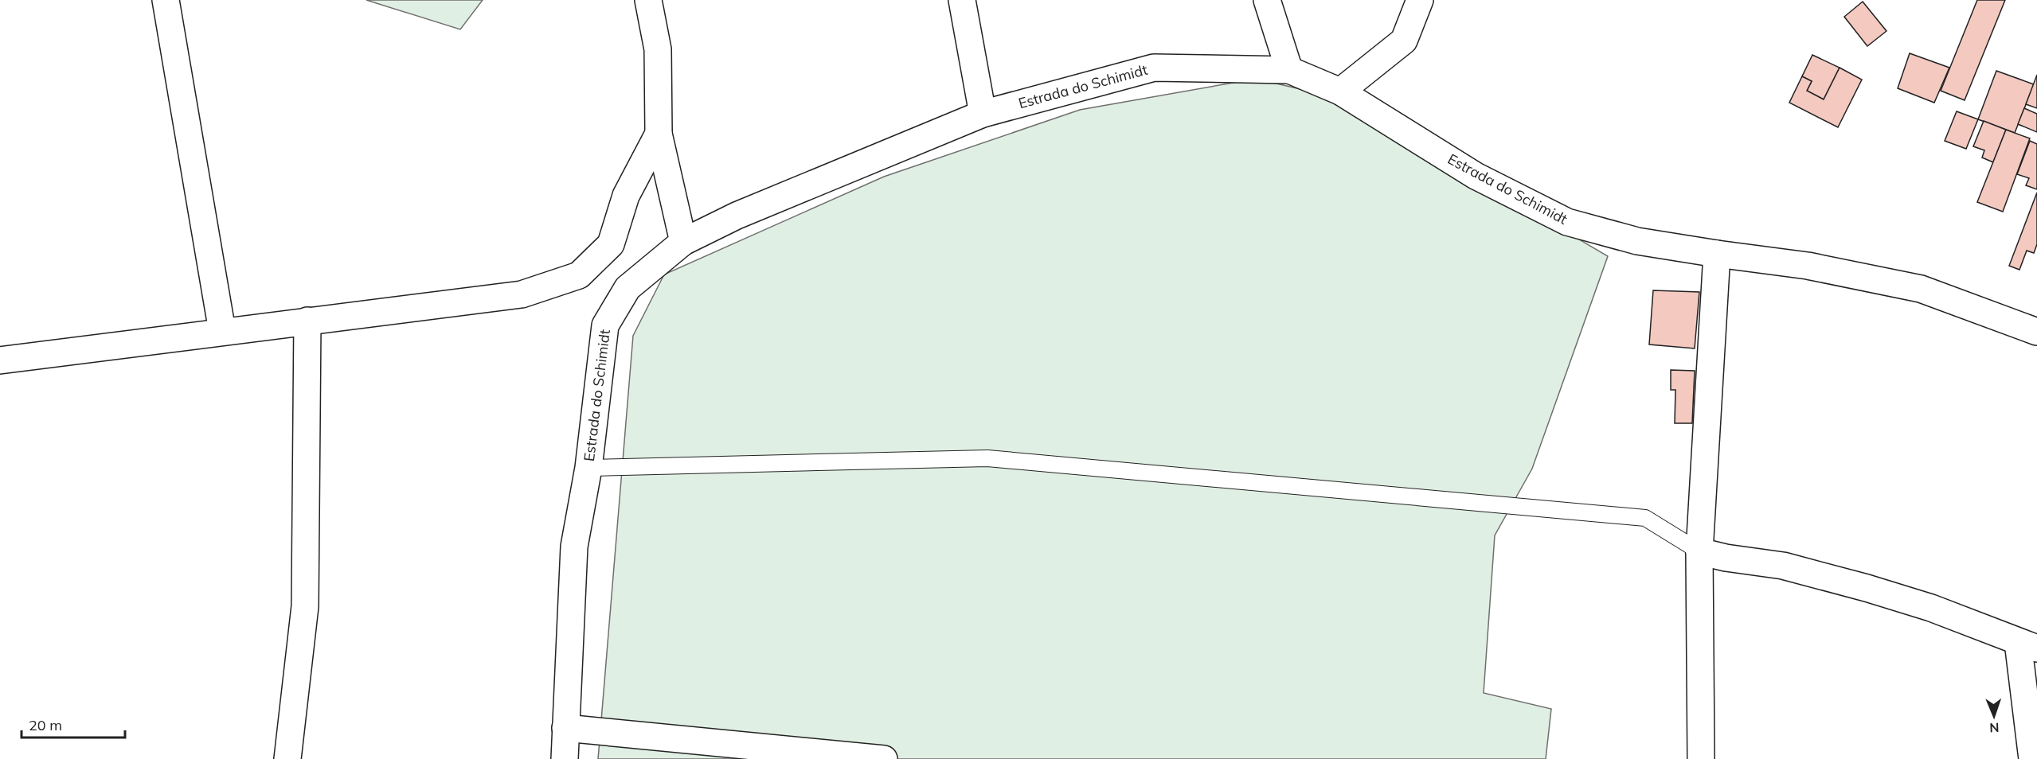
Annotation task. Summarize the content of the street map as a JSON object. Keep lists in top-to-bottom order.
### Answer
{
  "streets": {
    "street": ["Estrada do Schimidt"]
  },
  "scale_bar": "20 m",
  "north": "bottom"
}
